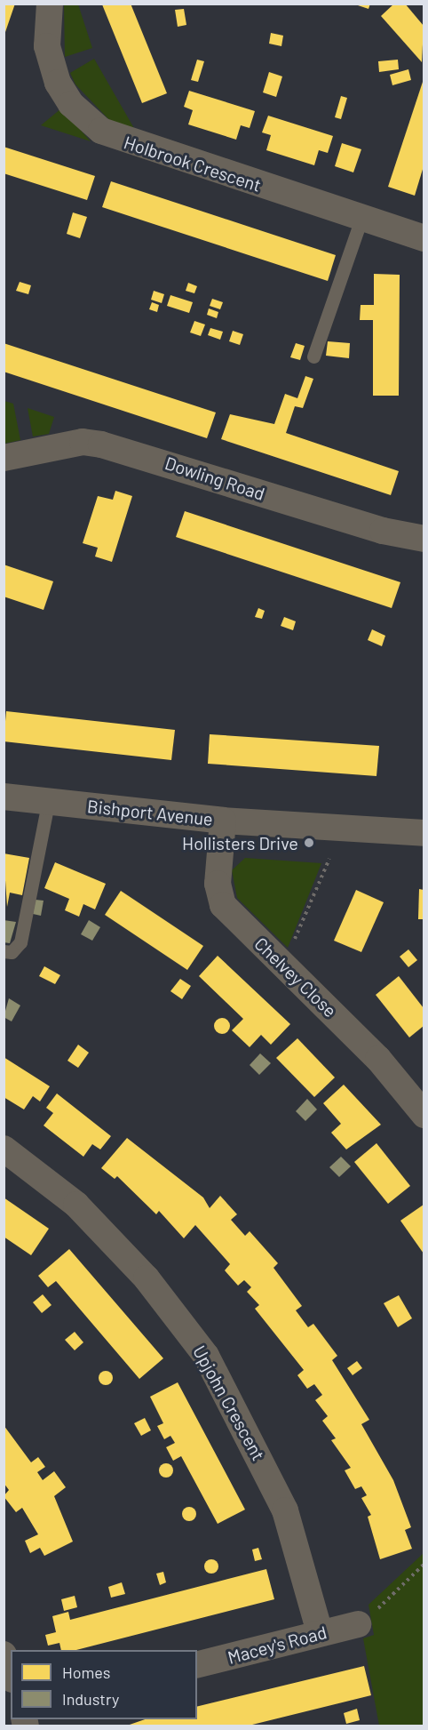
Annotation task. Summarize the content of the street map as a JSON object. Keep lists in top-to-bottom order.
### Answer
{
  "streets": {
    "street": [
      "Holbrook Crescent",
      "Dowling Road",
      "Bishport Avenue",
      "Chelvey Close",
      "Upjohn Crescent",
      "Macey's Road"
    ]
  },
  "crossings": [
    ["Bishport Avenue", "Chelvey Close"],
    ["Upjohn Crescent", "Macey's Road"]
  ],
  "places": ["Hollisters Drive"],
  "legend": ["Homes", "Industry"]
}
